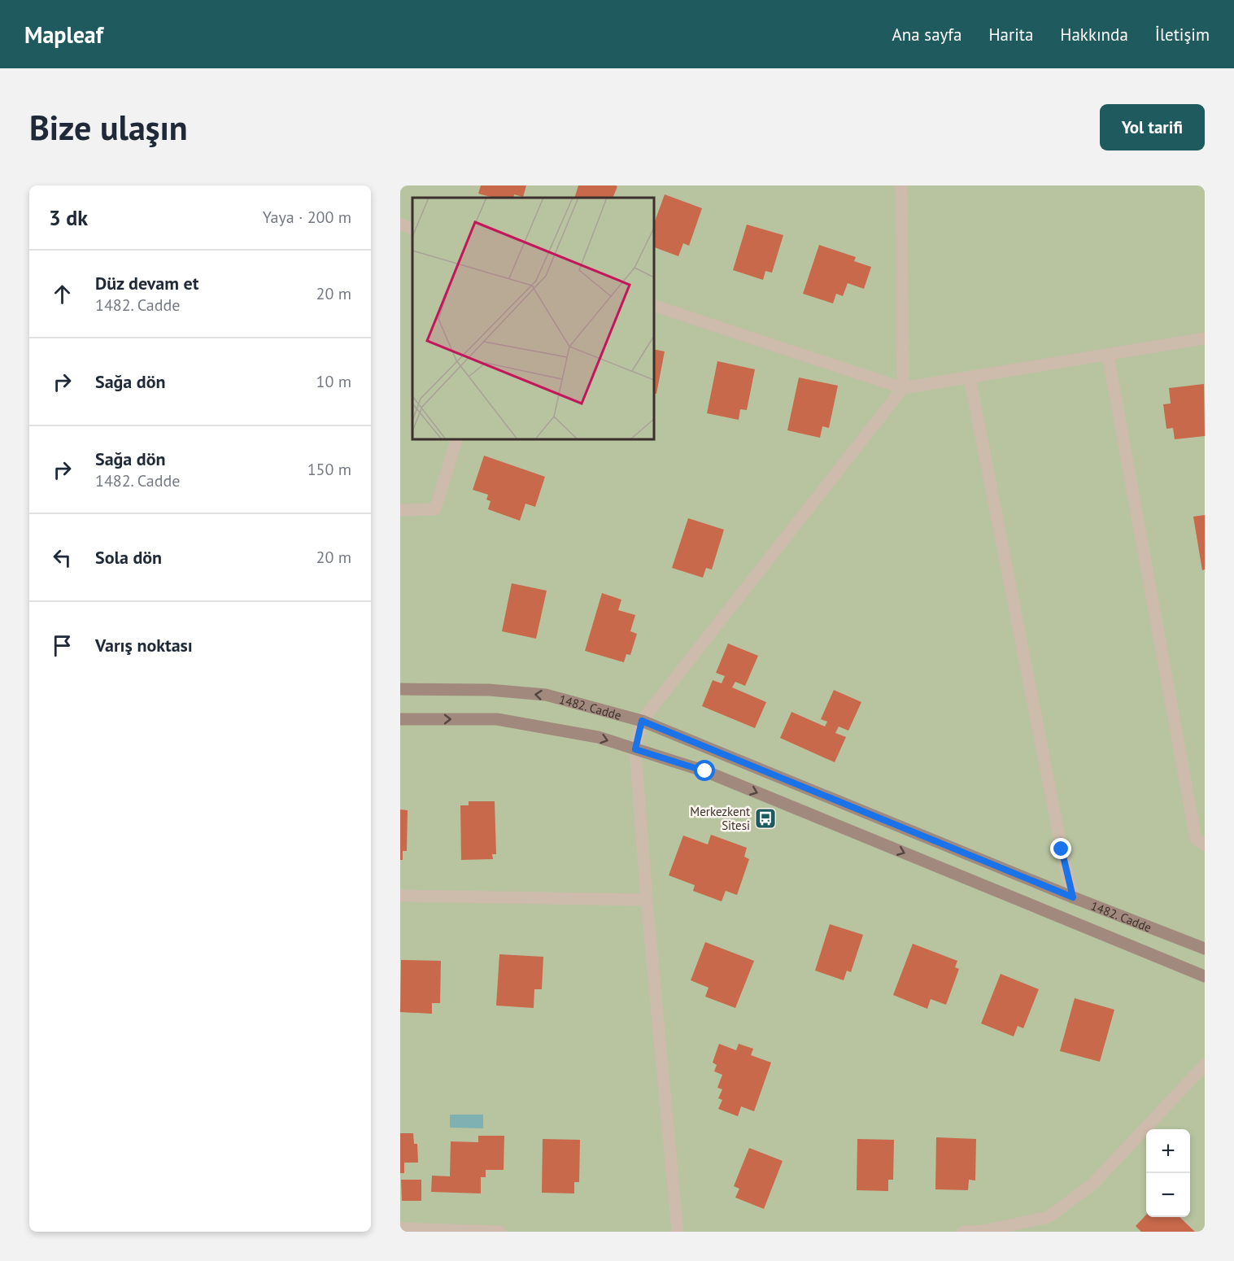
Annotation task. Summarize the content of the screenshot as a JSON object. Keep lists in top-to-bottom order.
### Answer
{
  "streets": {
    "street": ["1482. Cadde"]
  },
  "places": {
    "bus stop": ["Merkezkent Sitesi"]
  },
  "page": {
    "header": "Mapleaf",
    "nav": [
      "Ana sayfa",
      "Harita",
      "Hakkında",
      "İletişim"
    ],
    "buttons": "Yol tarifi",
    "title": "Bize ulaşın",
    "heading": ["3 dk", "Yaya · 200 m"],
    "list": [
      ["Düz devam et", "1482. Cadde", "20 m"],
      ["Sağa dön", "10 m"],
      ["Sağa dön", "1482. Cadde", "150 m"],
      ["Sola dön", "20 m"],
      "Varış noktası"
    ],
    "map_buttons": ["+", "−"]
  }
}
